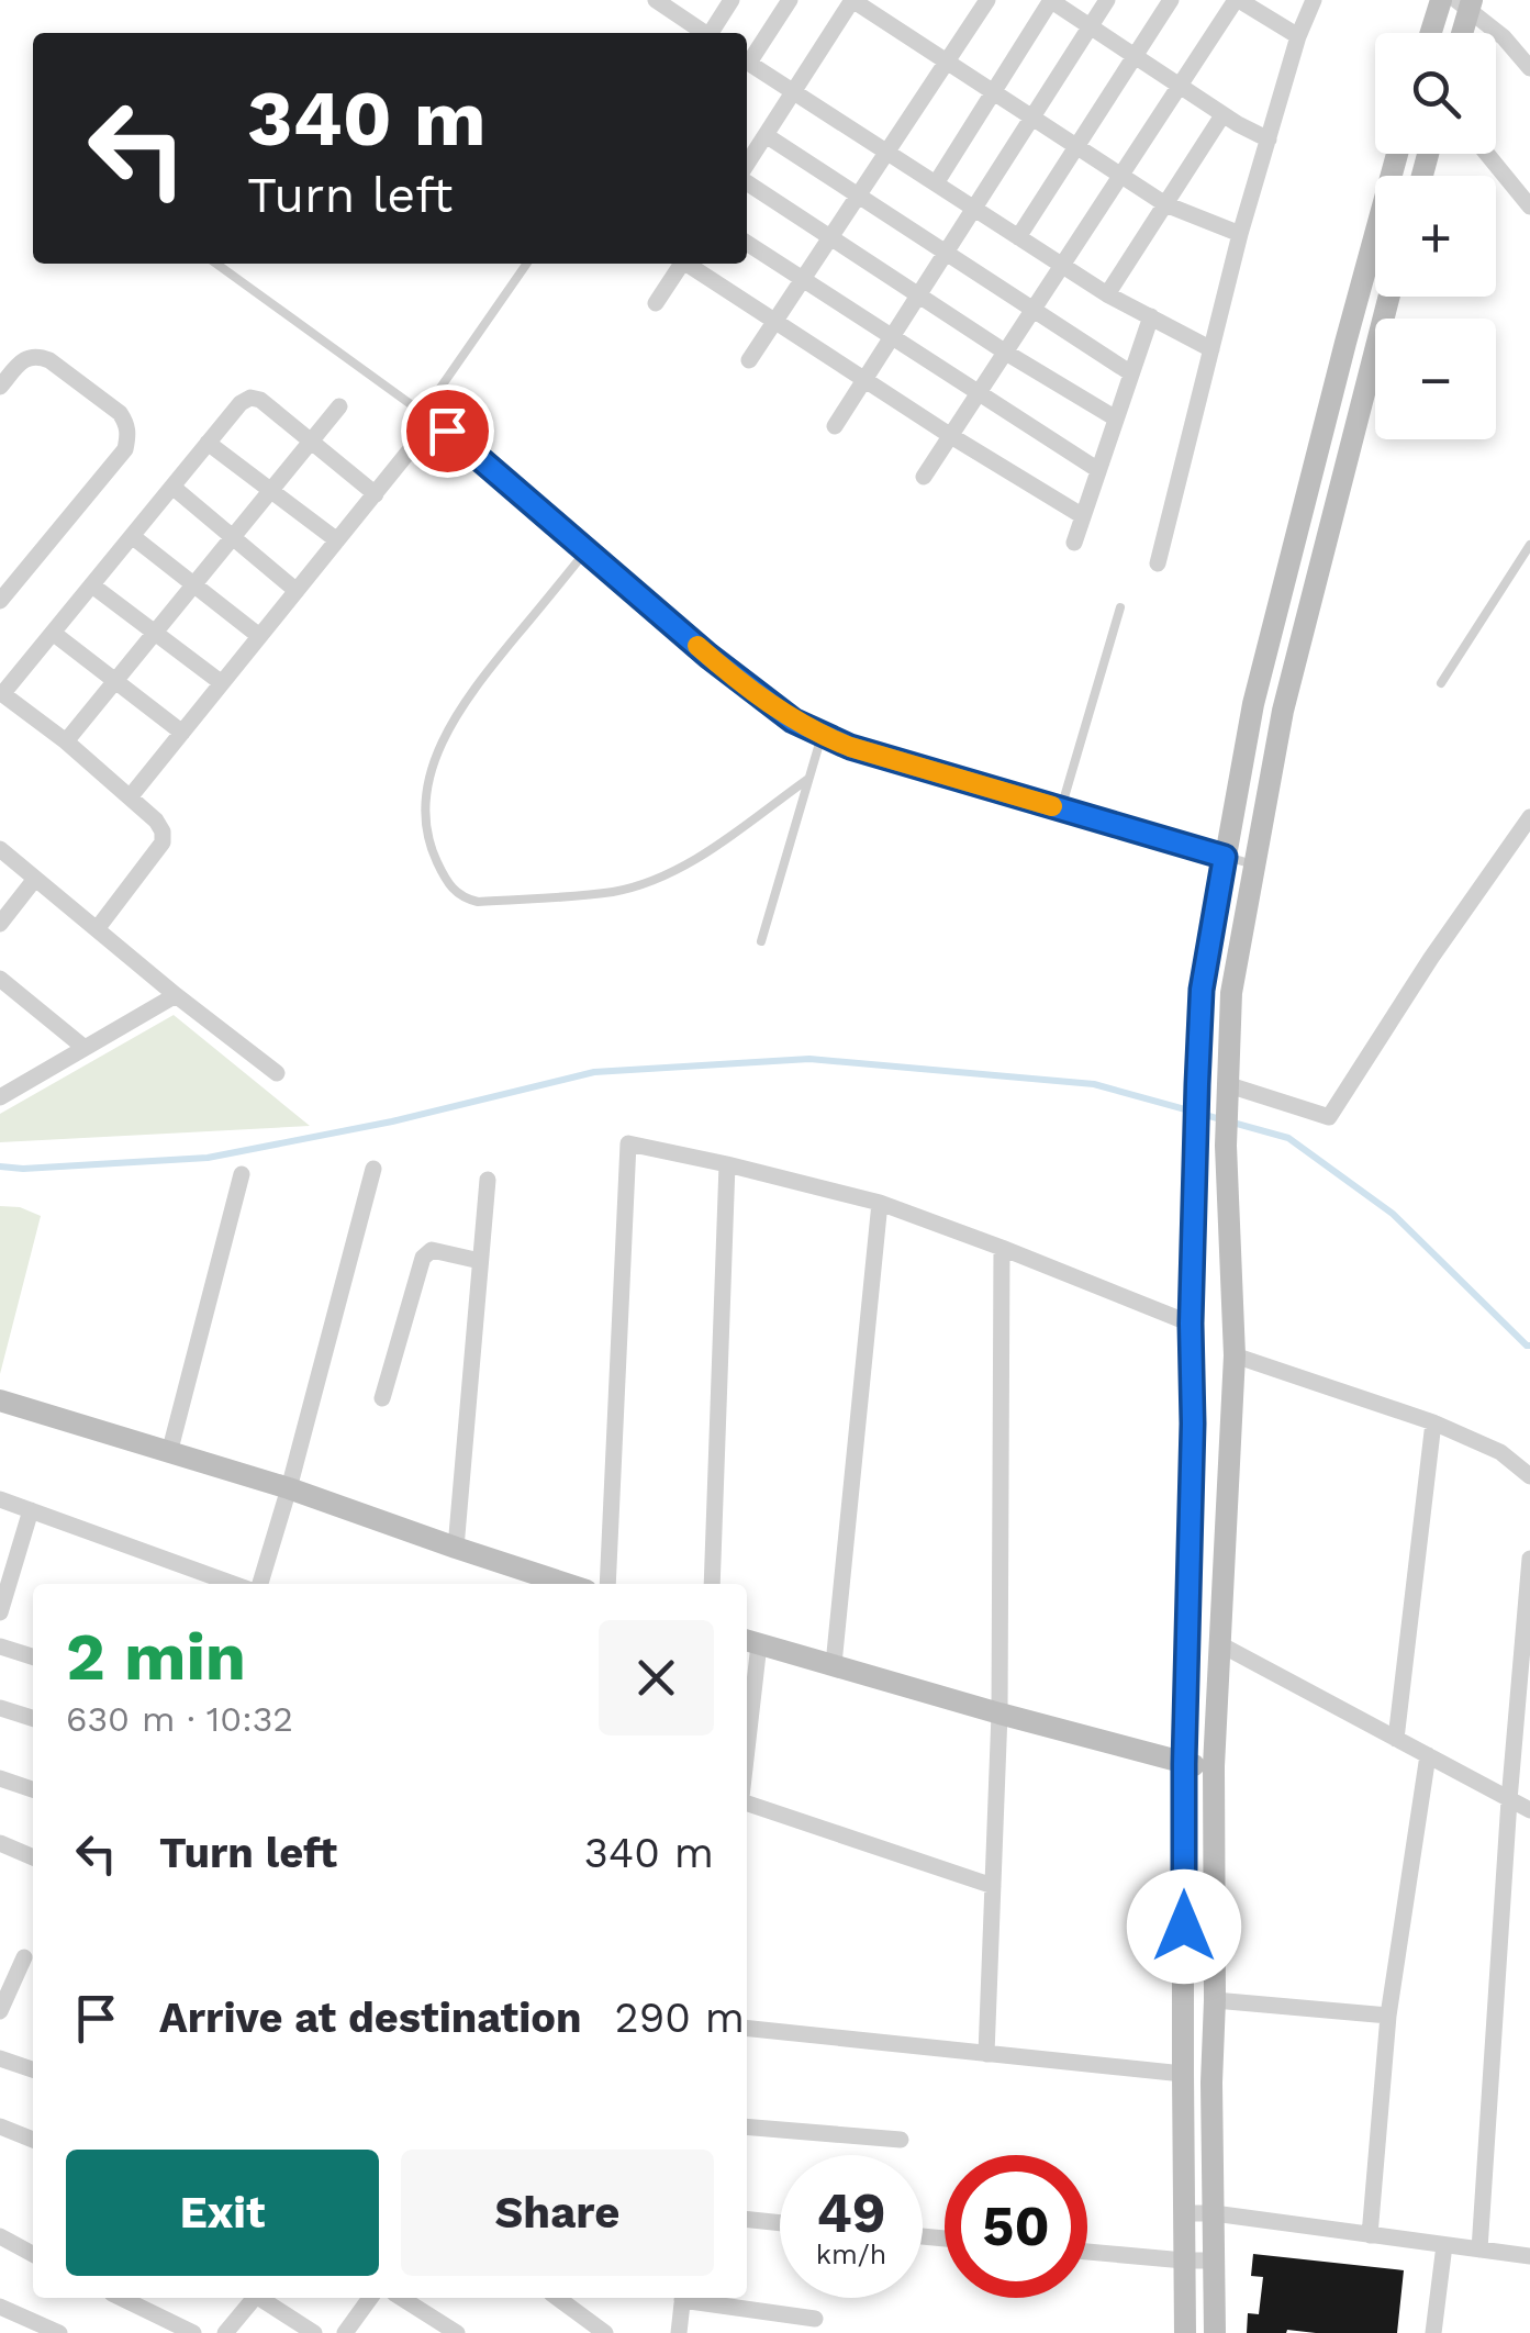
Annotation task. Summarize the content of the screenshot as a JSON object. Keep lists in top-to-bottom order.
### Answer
{
  "page": {
    "map_buttons": ["+", "−"],
    "turn": ["340 m", "Turn left"],
    "heading": ["2 min", "630 m · 10:32"],
    "list": [
      {
        "name": "Turn left",
        "value": "340 m"
      },
      {
        "name": "Arrive at destination",
        "value": "290 m"
      }
    ],
    "buttons": ["Exit", "Share"],
    "speed": "49 km/h",
    "limit": "50"
  }
}
